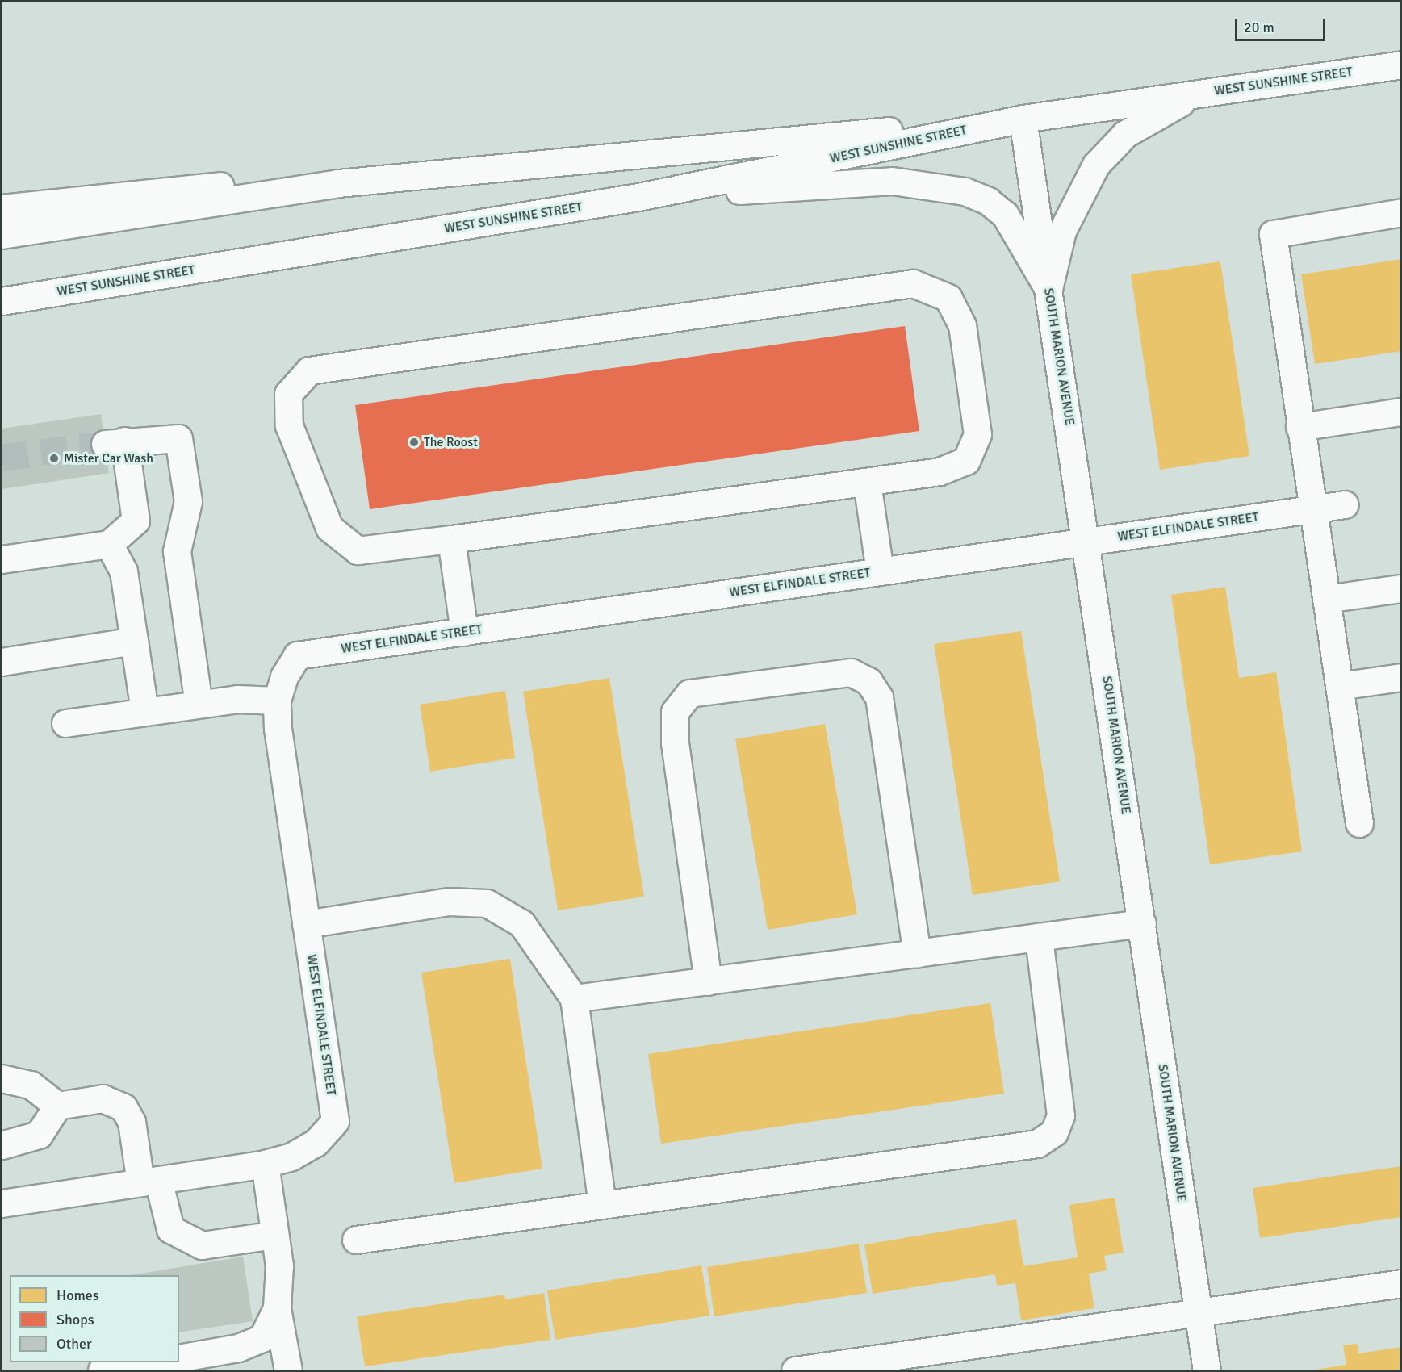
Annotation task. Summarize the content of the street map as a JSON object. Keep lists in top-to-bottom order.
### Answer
{
  "streets": {
    "street": ["WEST SUNSHINE STREET", "SOUTH MARION AVENUE", "WEST ELFINDALE STREET"]
  },
  "crossings": [
    ["WEST SUNSHINE STREET", "SOUTH MARION AVENUE"],
    ["SOUTH MARION AVENUE", "WEST ELFINDALE STREET"]
  ],
  "places": ["The Roost", "Mister Car Wash"],
  "legend": ["Homes", "Shops", "Other"],
  "scale_bar": "20 m"
}
